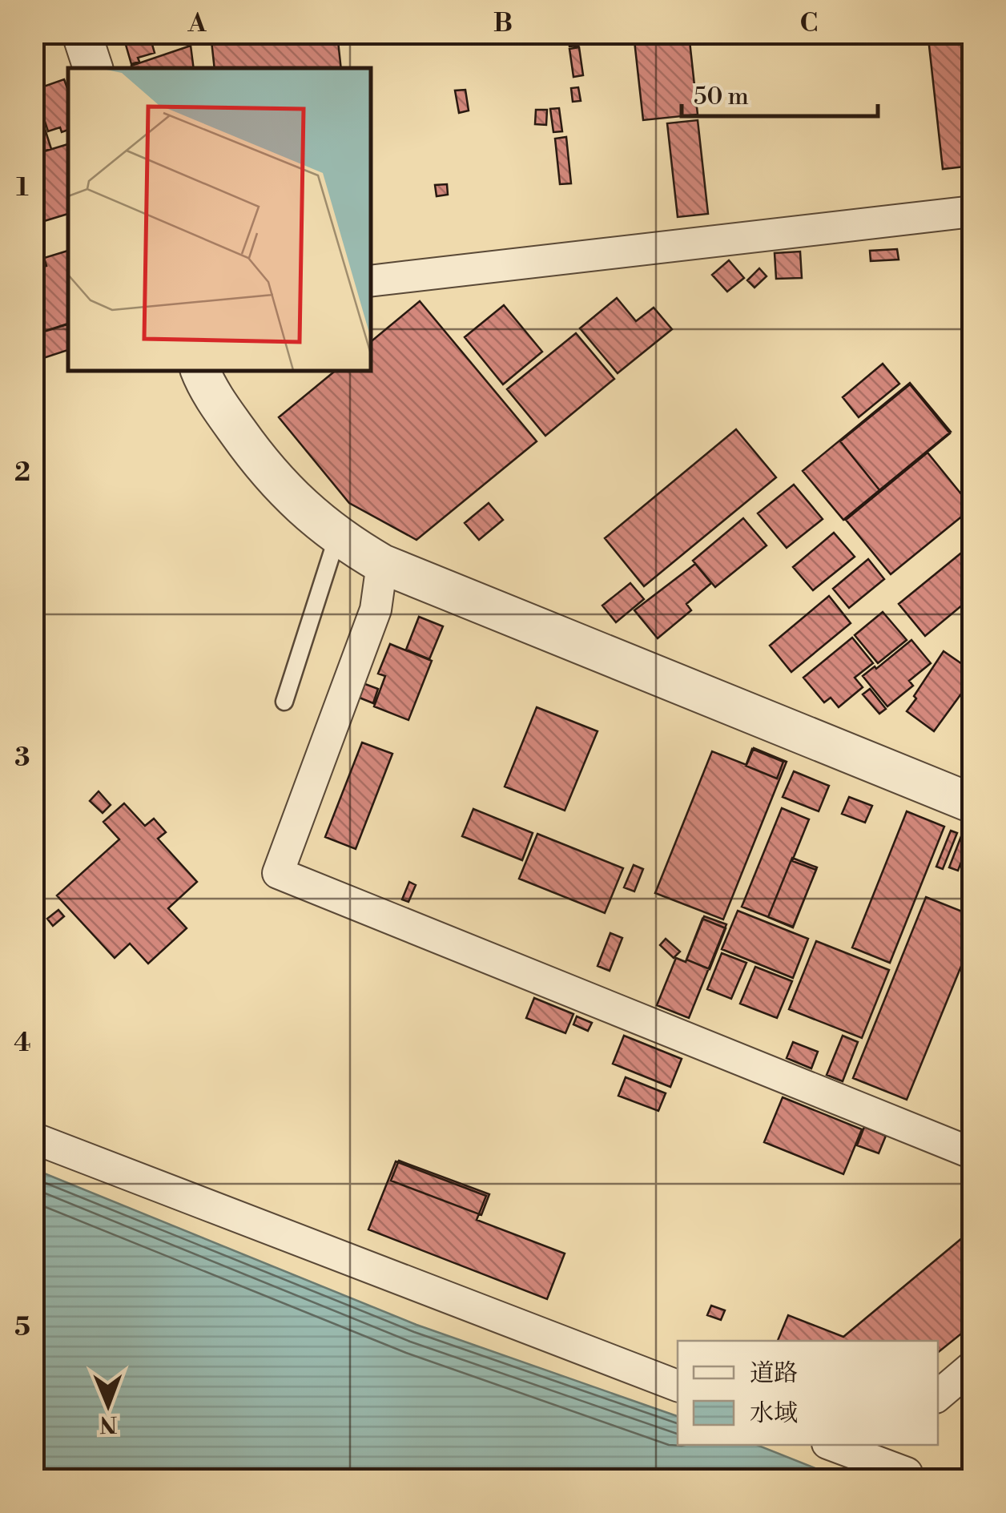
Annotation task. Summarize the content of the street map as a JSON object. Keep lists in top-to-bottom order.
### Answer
{
  "legend": ["道路", "水域"],
  "scale_bar": "50 m",
  "north": "bottom",
  "grid": {
    "columns": ["A", "B", "C"],
    "rows": [
      "1",
      "2",
      "3",
      "4",
      "5"
    ]
  }
}
